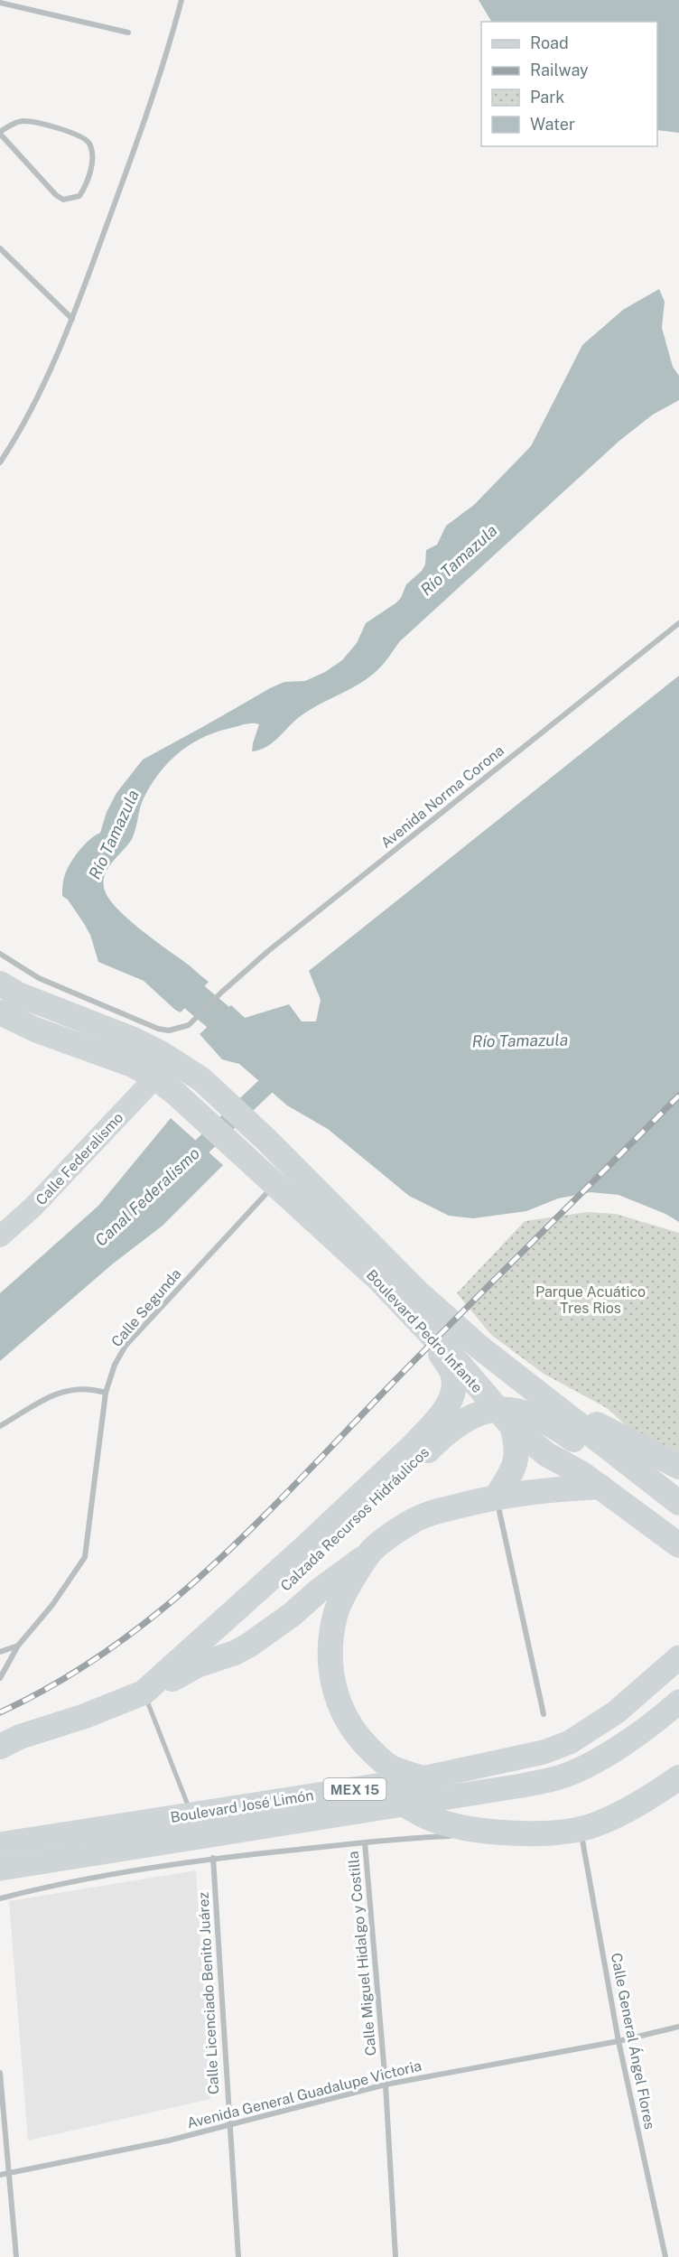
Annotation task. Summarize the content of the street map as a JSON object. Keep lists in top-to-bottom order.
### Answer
{
  "streets": {
    "highway": ["Boulevard Pedro Infante", "Calzada Recursos Hidráulicos"],
    "main road": ["Calle Federalismo", "MEX 15", "Boulevard José Limón"],
    "street": [
      "Avenida Norma Corona",
      "Calle Segunda",
      "Calle Miguel Hidalgo y Costilla",
      "Calle Licenciado Benito Juárez",
      "Calle General Ángel Flores",
      "Avenida General Guadalupe Victoria"
    ]
  },
  "crossings": [
    ["Calle Federalismo", "Boulevard Pedro Infante"],
    ["Calle Segunda", "Boulevard Pedro Infante"],
    ["Boulevard Pedro Infante", "Calzada Recursos Hidráulicos"],
    ["Calle Miguel Hidalgo y Costilla", "Avenida General Guadalupe Victoria"],
    ["Calle Licenciado Benito Juárez", "Avenida General Guadalupe Victoria"],
    ["Calle General Ángel Flores", "Avenida General Guadalupe Victoria"]
  ],
  "water": ["Río Tamazula", "Canal Federalismo"],
  "parks": ["Parque Acuático Tres Rios"],
  "legend": [
    "Road",
    "Railway",
    "Park",
    "Water"
  ]
}
